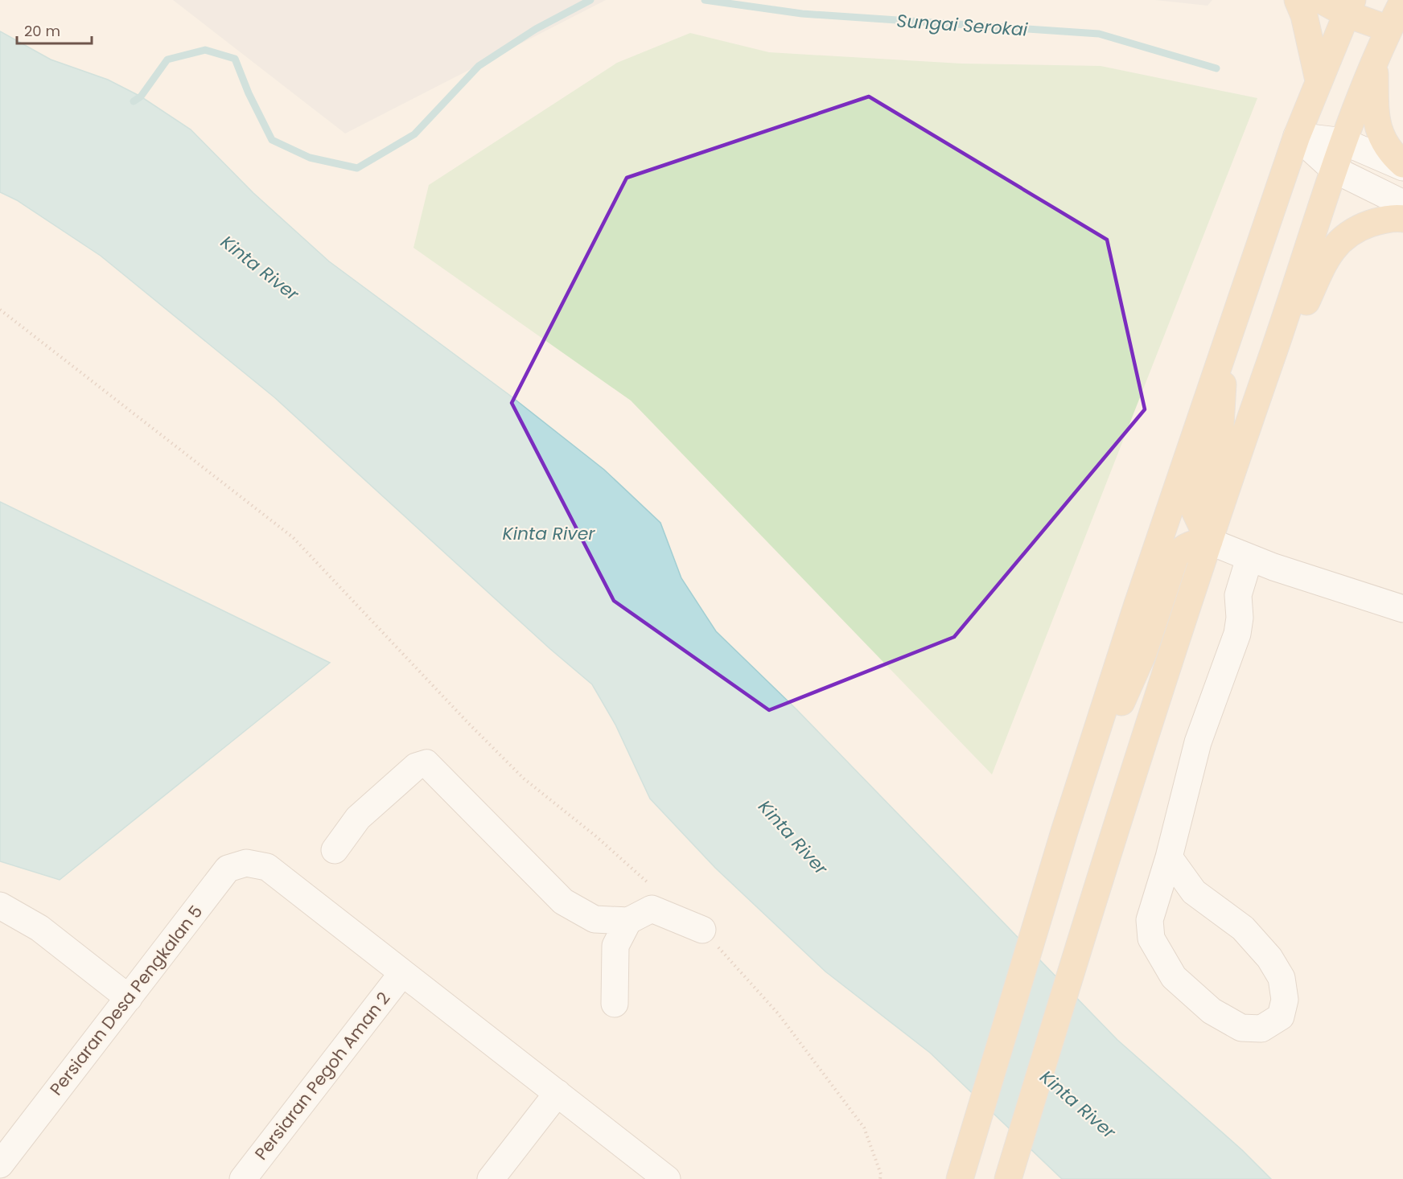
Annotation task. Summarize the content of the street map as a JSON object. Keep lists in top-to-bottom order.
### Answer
{
  "streets": {
    "street": ["Persiaran Desa Pengkalan 5", "Persiaran Pegoh Aman 2"]
  },
  "crossings": [
    ["Persiaran Desa Pengkalan 5", "Persiaran Pegoh Aman 2"]
  ],
  "water": ["Sungai Serokai", "Kinta River"],
  "scale_bar": "20 m"
}
